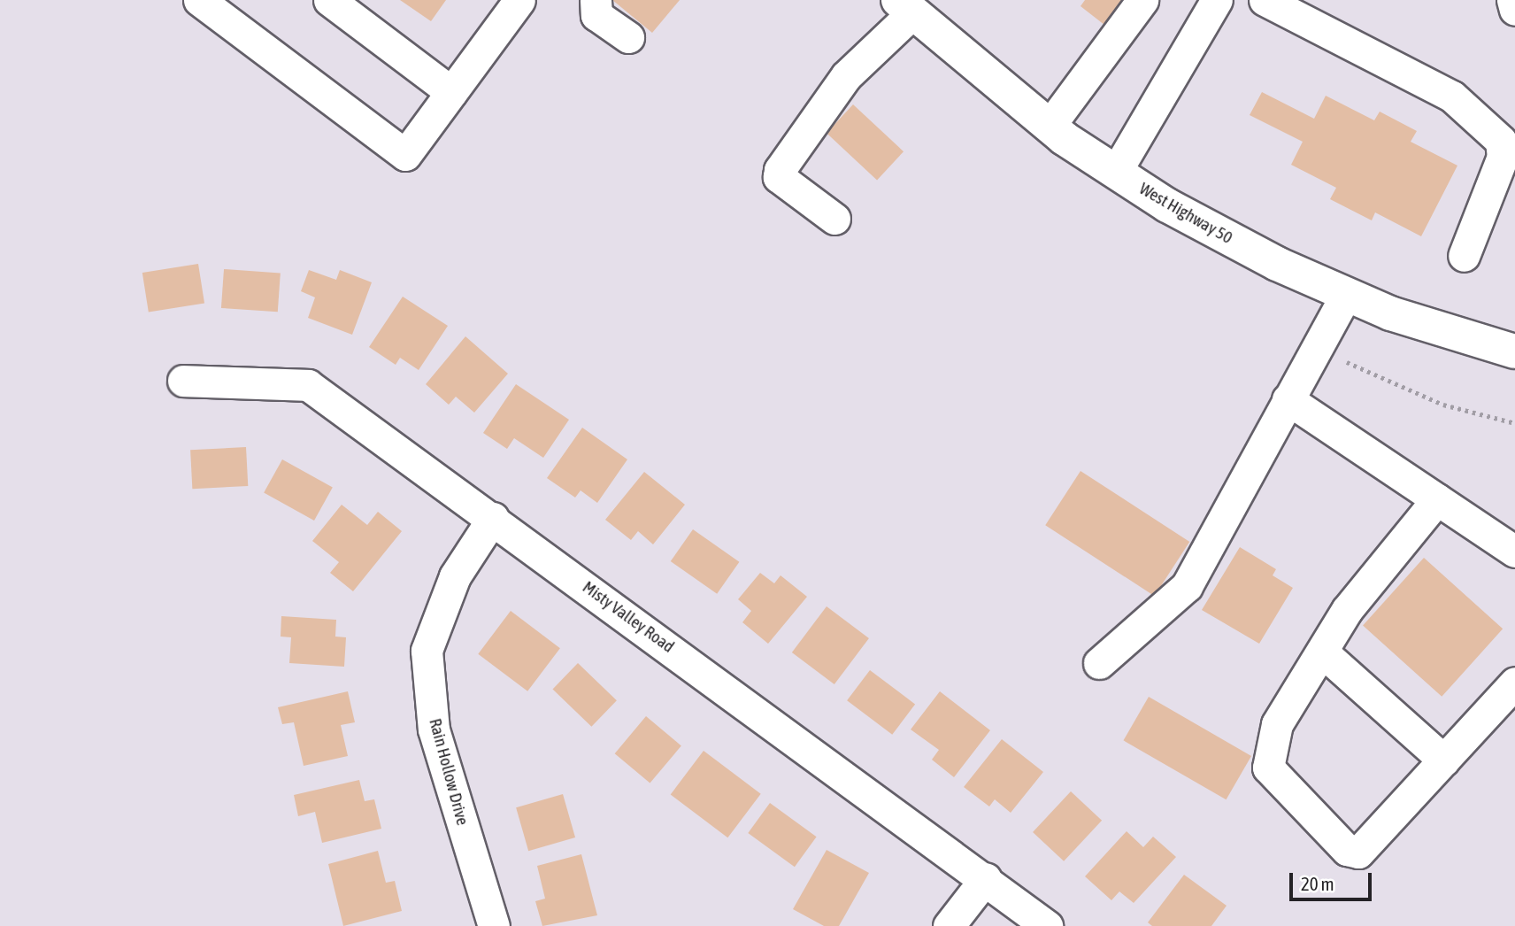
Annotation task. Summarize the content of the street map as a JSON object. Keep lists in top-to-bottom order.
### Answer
{
  "streets": {
    "main road": ["West Highway 50"],
    "street": ["Misty Valley Road", "Rain Hollow Drive"]
  },
  "crossings": [
    ["Misty Valley Road", "Rain Hollow Drive"]
  ],
  "scale_bar": "20 m"
}
